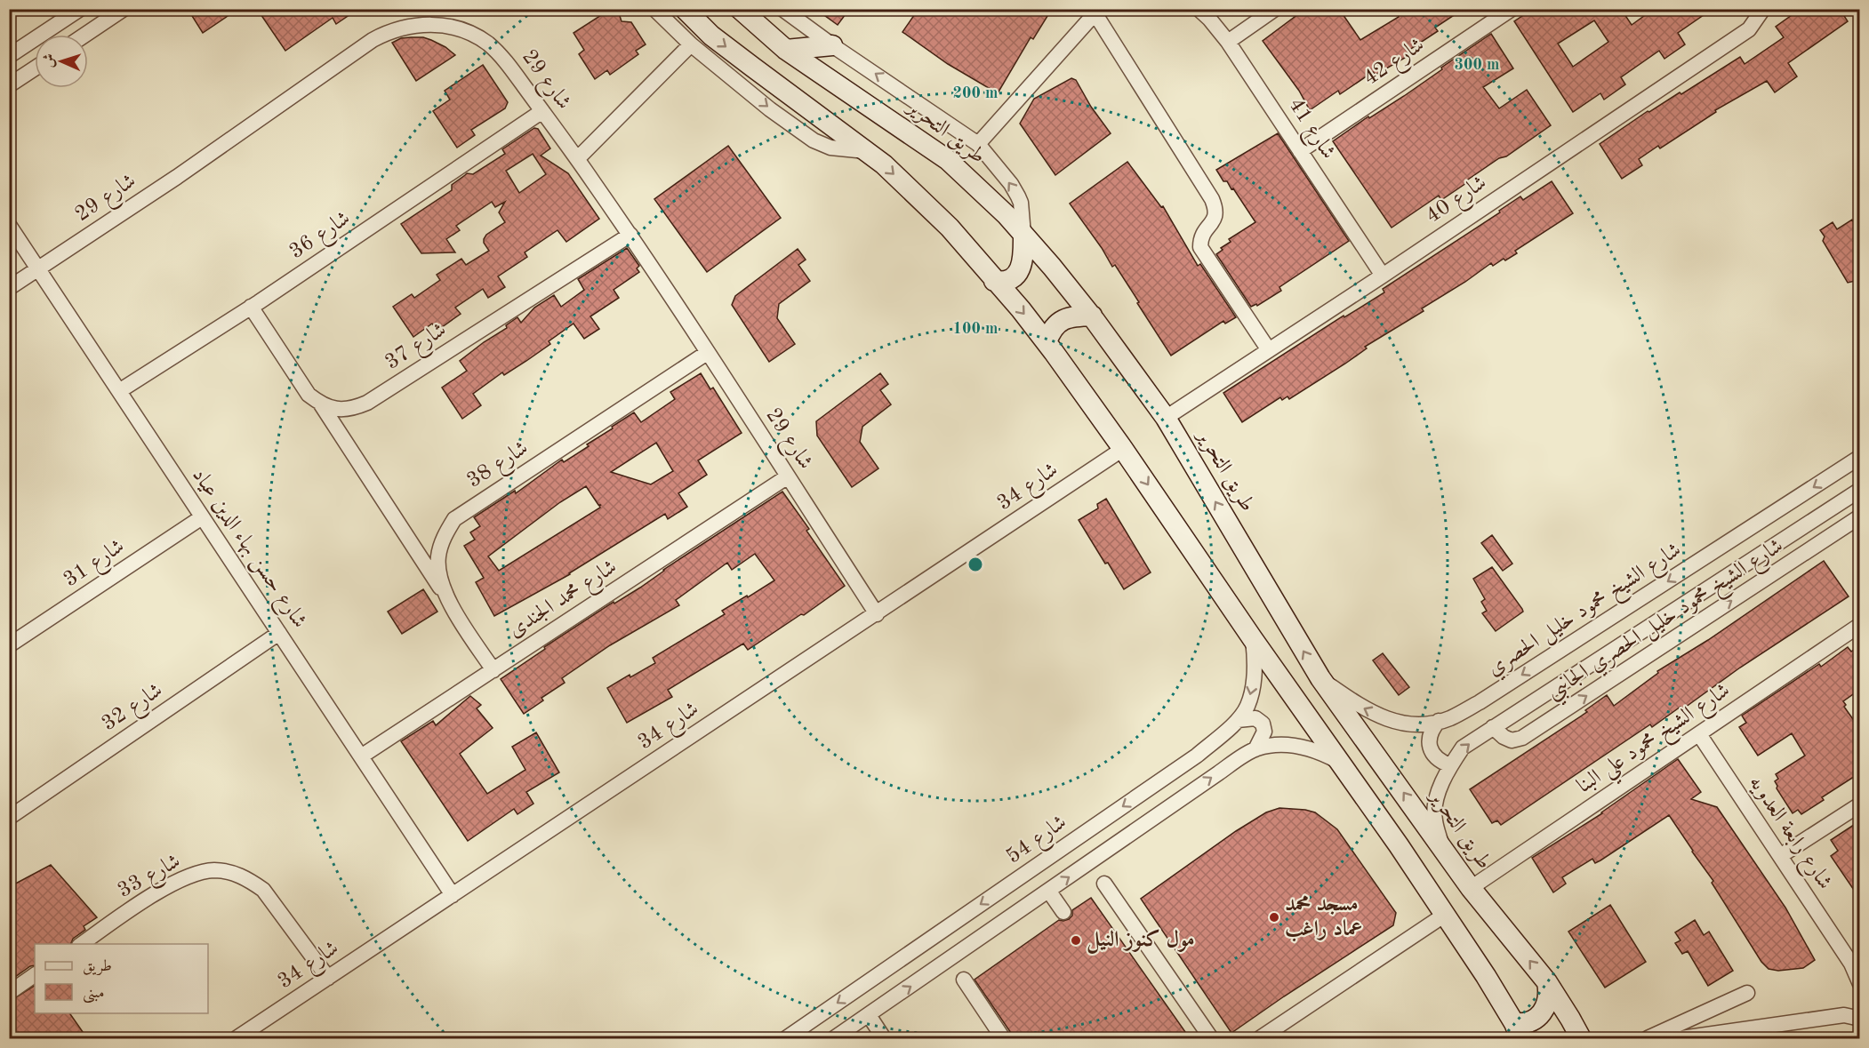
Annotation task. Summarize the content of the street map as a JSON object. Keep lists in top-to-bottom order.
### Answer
{
  "streets": {
    "street": [
      "شارع 42",
      "شارع 29",
      "شارع 41",
      "طريق التحرير",
      "شارع 40",
      "شارع 36",
      "شارع 37",
      "شارع 38",
      "شارع 34",
      "شارع حسن بهاء الدين عياد",
      "شارع 31",
      "شارع محمد الجندى",
      "شارع الشيخ محمود خليل الحصري",
      "شارع الشيخ محمود خليل الحصري الجانبي",
      "شارع 32",
      "شارع الشيخ محمود علي البنا",
      "شارع رابعة العدويه",
      "شارع 54",
      "شارع 33"
    ]
  },
  "crossings": [
    ["شارع 42", "شارع 41"],
    ["شارع 29", "شارع 36"],
    ["شارع 29", "شارع 37"],
    ["شارع 29", "شارع 38"],
    ["شارع 29", "شارع 34"],
    ["شارع 29", "شارع حسن بهاء الدين عياد"],
    ["شارع 29", "شارع محمد الجندى"],
    ["شارع 41", "شارع 40"],
    ["طريق التحرير", "شارع 40"],
    ["طريق التحرير", "شارع الشيخ محمود خليل الحصري"],
    ["طريق التحرير", "شارع الشيخ محمود علي البنا"],
    ["شارع 36", "شارع حسن بهاء الدين عياد"],
    ["شارع 38", "شارع محمد الجندى"],
    ["شارع 34", "شارع حسن بهاء الدين عياد"],
    ["شارع 34", "شارع 33"],
    ["شارع حسن بهاء الدين عياد", "شارع 31"],
    ["شارع حسن بهاء الدين عياد", "شارع محمد الجندى"],
    ["شارع حسن بهاء الدين عياد", "شارع 32"],
    ["شارع الشيخ محمود علي البنا", "شارع رابعة العدويه"]
  ],
  "places": ["مسجد محمد عماد راغب", "مول كنوز النيل"],
  "legend": ["طريق", "مبنى"],
  "north": "left",
  "rings": ["300 m", "200 m", "100 m"]
}
